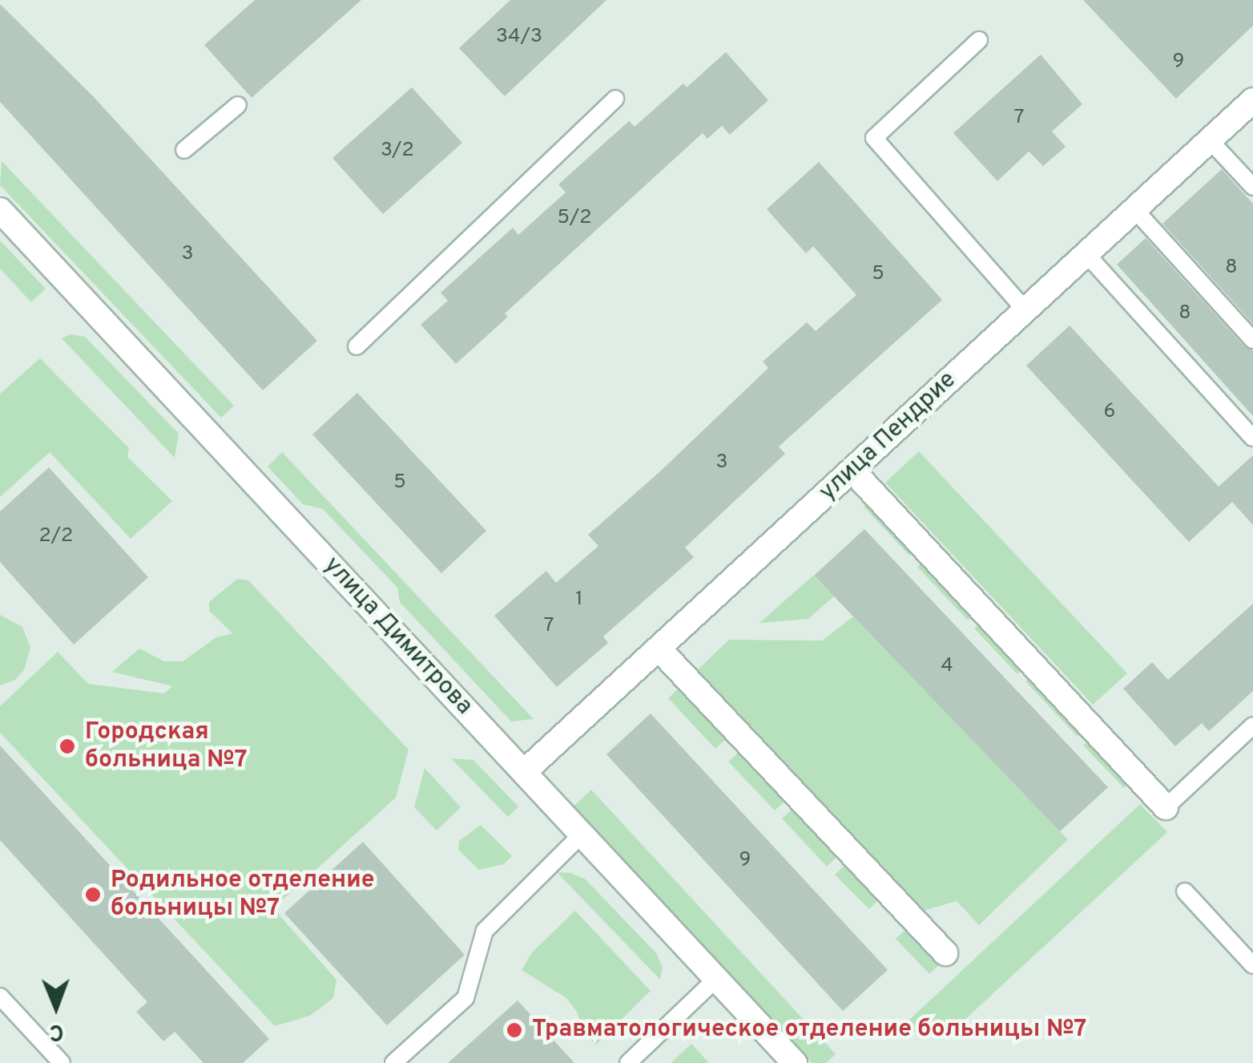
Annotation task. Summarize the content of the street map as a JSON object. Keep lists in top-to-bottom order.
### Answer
{
  "streets": {
    "street": ["улица Пендрие", "улица Димитрова"]
  },
  "crossings": [
    ["улица Пендрие", "улица Димитрова"]
  ],
  "places": ["Городская больница №7", "Родильное отделение больницы №7", "Травматологическое отделение больницы №7"],
  "house_numbers": [
    "34/3",
    "9",
    "7",
    "3/2",
    "5/2",
    "3",
    "8",
    "5",
    "8",
    "6",
    "3",
    "5",
    "2/2",
    "1",
    "7",
    "4",
    "9"
  ],
  "north": "bottom"
}
